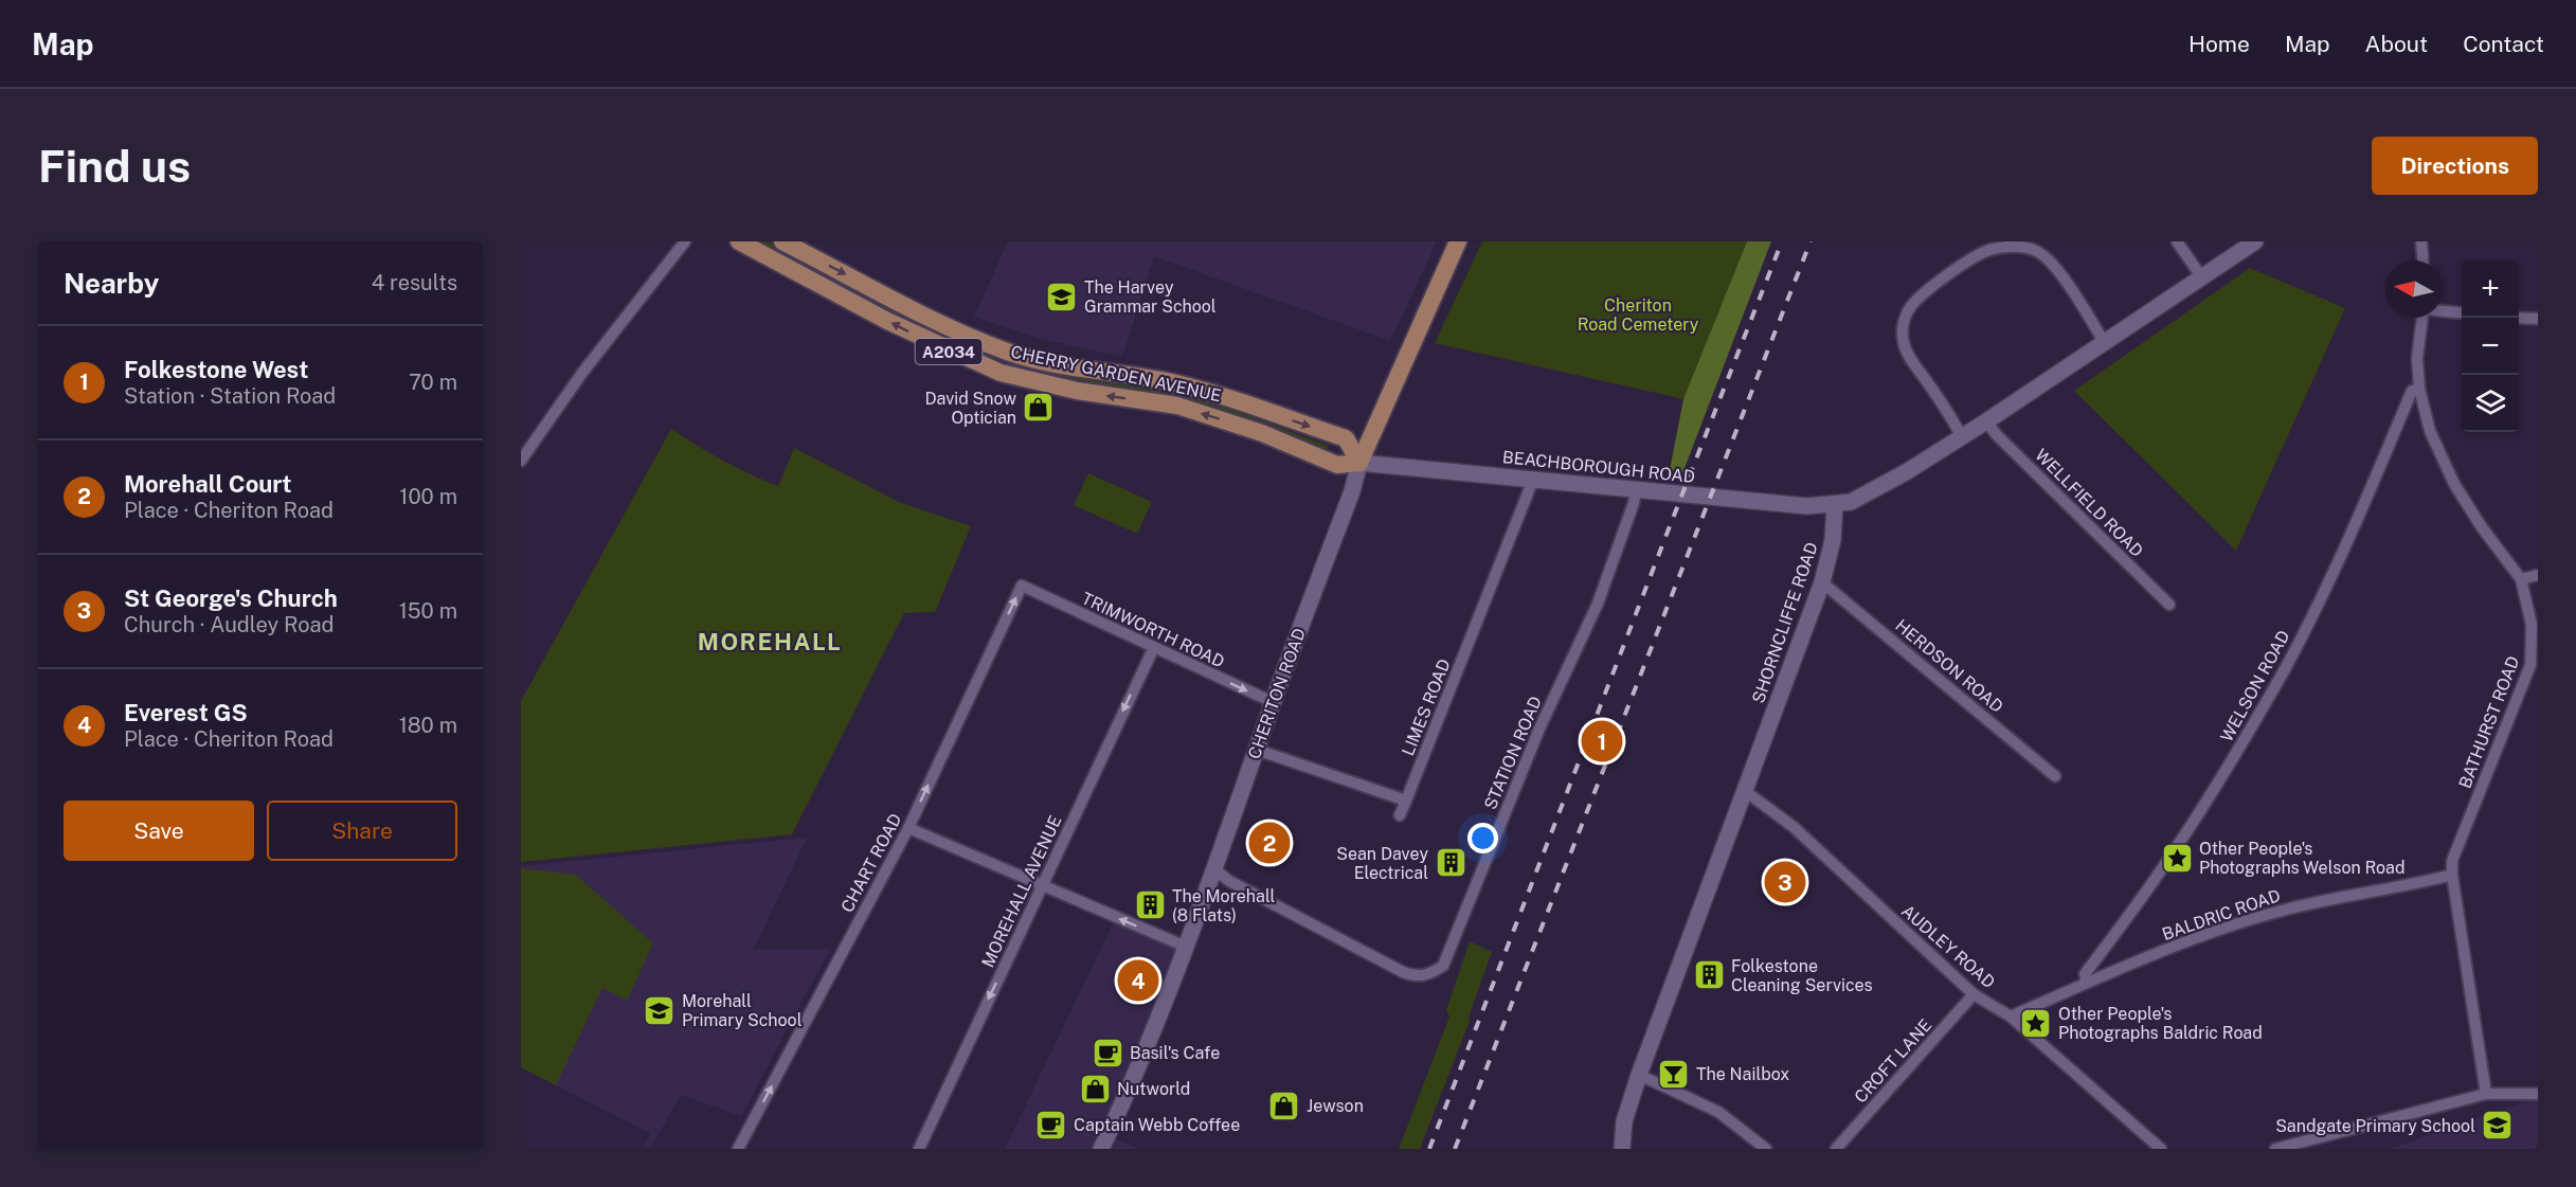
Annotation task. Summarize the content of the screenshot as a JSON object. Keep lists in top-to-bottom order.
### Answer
{
  "streets": {
    "main road": [
      "A2034",
      "CHERRY GARDEN AVENUE",
      "BEACHBOROUGH ROAD",
      "SHORNCLIFFE ROAD",
      "CHERITON ROAD"
    ],
    "street": [
      "WELLFIELD ROAD",
      "TRIMWORTH ROAD",
      "HERDSON ROAD",
      "WELSON ROAD",
      "LIMES ROAD",
      "BATHURST ROAD",
      "STATION ROAD",
      "CHART ROAD",
      "MOREHALL AVENUE",
      "BALDRIC ROAD",
      "AUDLEY ROAD",
      "CROFT LANE"
    ]
  },
  "crossings": [
    ["CHERRY GARDEN AVENUE", "BEACHBOROUGH ROAD"],
    ["CHERRY GARDEN AVENUE", "CHERITON ROAD"],
    ["BEACHBOROUGH ROAD", "SHORNCLIFFE ROAD"],
    ["BEACHBOROUGH ROAD", "CHERITON ROAD"],
    ["BEACHBOROUGH ROAD", "LIMES ROAD"],
    ["BEACHBOROUGH ROAD", "STATION ROAD"],
    ["SHORNCLIFFE ROAD", "HERDSON ROAD"],
    ["SHORNCLIFFE ROAD", "AUDLEY ROAD"],
    ["TRIMWORTH ROAD", "CHERITON ROAD"],
    ["TRIMWORTH ROAD", "CHART ROAD"],
    ["TRIMWORTH ROAD", "MOREHALL AVENUE"],
    ["WELSON ROAD", "BATHURST ROAD"],
    ["WELSON ROAD", "BALDRIC ROAD"],
    ["CHERITON ROAD", "STATION ROAD"],
    ["BATHURST ROAD", "BALDRIC ROAD"],
    ["BALDRIC ROAD", "AUDLEY ROAD"],
    ["AUDLEY ROAD", "CROFT LANE"]
  ],
  "one_way": ["TRIMWORTH ROAD", "CHART ROAD", "MOREHALL AVENUE"],
  "districts": ["MOREHALL"],
  "parks": ["Cheriton Road Cemetery"],
  "places": {
    "school or university": ["The Harvey Grammar School", "Morehall Primary School", "Sandgate Primary School"],
    "shop": ["David Snow Optician", "Nutworld", "Jewson"],
    "place": ["Other People's Photographs Welson Road", "Other People's Photographs Baldric Road"],
    "building": ["Sean Davey Electrical", "The Morehall (8 Flats)", "Folkestone Cleaning Services"],
    "cafe": ["Basil's Cafe", "Captain Webb Coffee"],
    "bar": ["The Nailbox"]
  },
  "north": "left",
  "page": {
    "header": "Map",
    "nav": [
      "Home",
      "Map",
      "About",
      "Contact"
    ],
    "buttons": [
      "Directions",
      ["Save", "Share"]
    ],
    "title": "Find us",
    "heading": ["Nearby", "4 results"],
    "map_buttons": ["+", "−"],
    "list": [
      {
        "mark": "1",
        "name": "Folkestone West",
        "note": "Station · Station Road",
        "value": "70 m"
      },
      {
        "mark": "2",
        "name": "Morehall Court",
        "note": "Place · Cheriton Road",
        "value": "100 m"
      },
      {
        "mark": "3",
        "name": "St George's Church",
        "note": "Church · Audley Road",
        "value": "150 m"
      },
      {
        "mark": "4",
        "name": "Everest GS",
        "note": "Place · Cheriton Road",
        "value": "180 m"
      }
    ],
    "pins": [
      "1",
      "2",
      "3",
      "4"
    ]
  }
}
